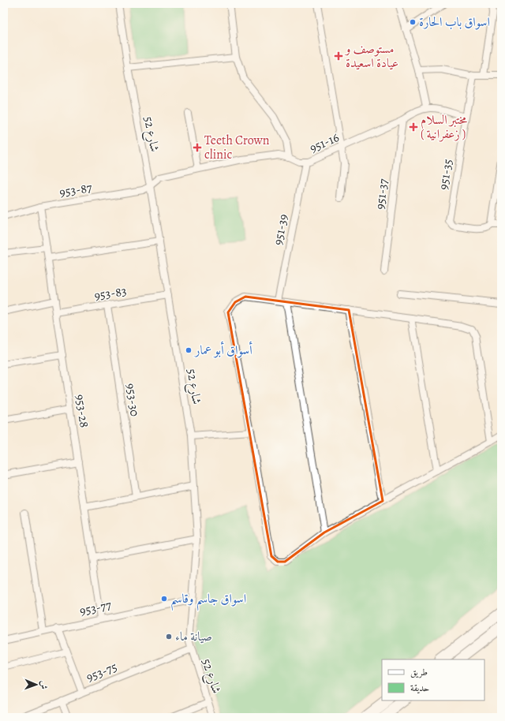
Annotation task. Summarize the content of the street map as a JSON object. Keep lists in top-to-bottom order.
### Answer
{
  "streets": {
    "street": [
      "شارع 52",
      "951-16",
      "951-35",
      "953-87",
      "951-37",
      "951-39",
      "953-83",
      "953-30",
      "953-28",
      "953-77",
      "953-75"
    ]
  },
  "crossings": [
    ["شارع 52", "951-16"],
    ["شارع 52", "953-87"],
    ["شارع 52", "953-83"],
    ["شارع 52", "953-77"],
    ["شارع 52", "953-75"],
    ["951-16", "953-87"],
    ["951-16", "951-37"],
    ["951-16", "951-39"],
    ["953-87", "953-28"],
    ["953-83", "953-30"],
    ["953-83", "953-28"],
    ["953-28", "953-77"]
  ],
  "places": {
    "other": [
      "اسواق باب الحارة",
      "أسواق أبو عمار",
      "اسواق جاسم وقاسم",
      "صيانة ماء"
    ],
    "health": ["مستوصف و عيادة اسعيدة", "مختبر السلام ( زعفرانية )", "Teeth Crown clinic"]
  },
  "legend": ["طريق", "حديقة"],
  "north": "right"
}
